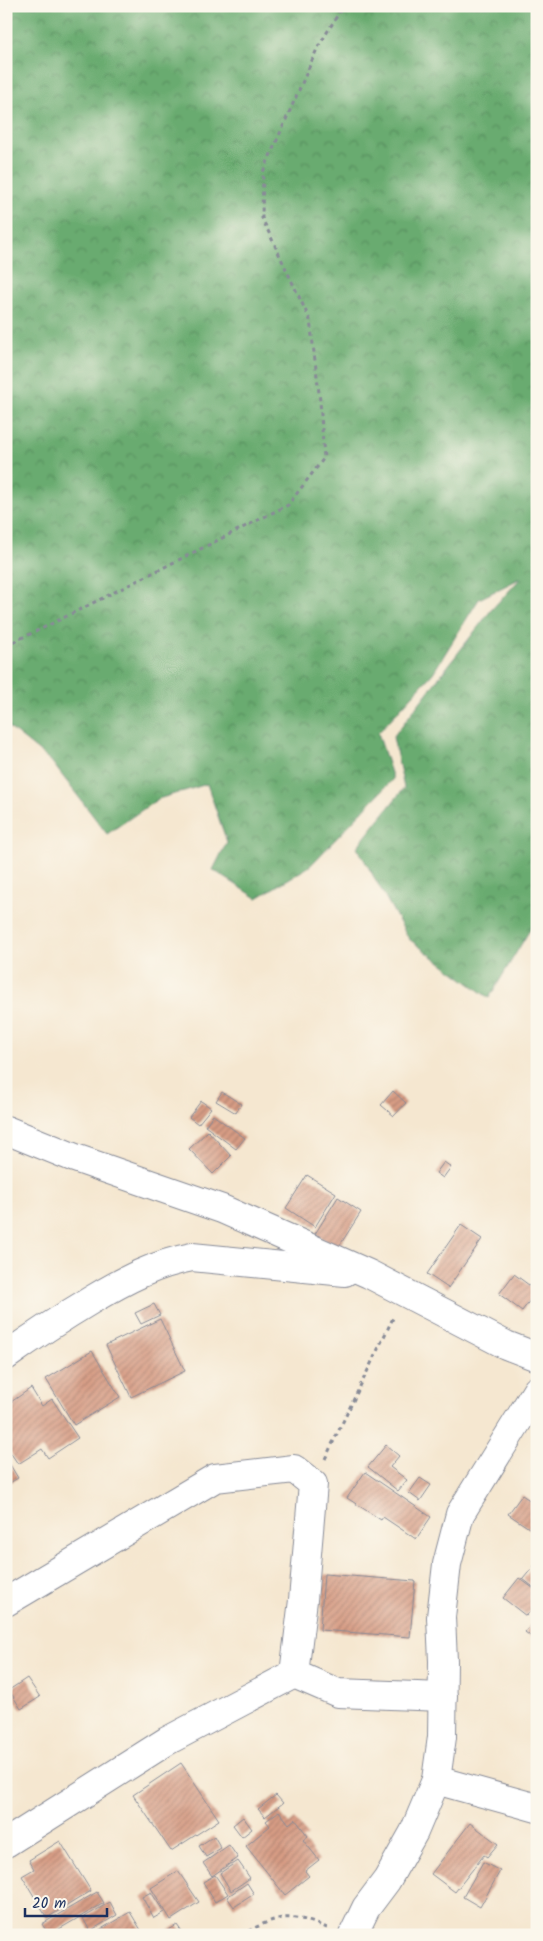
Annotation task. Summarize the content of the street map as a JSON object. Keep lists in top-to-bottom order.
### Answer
{
  "scale_bar": "20 m"
}
